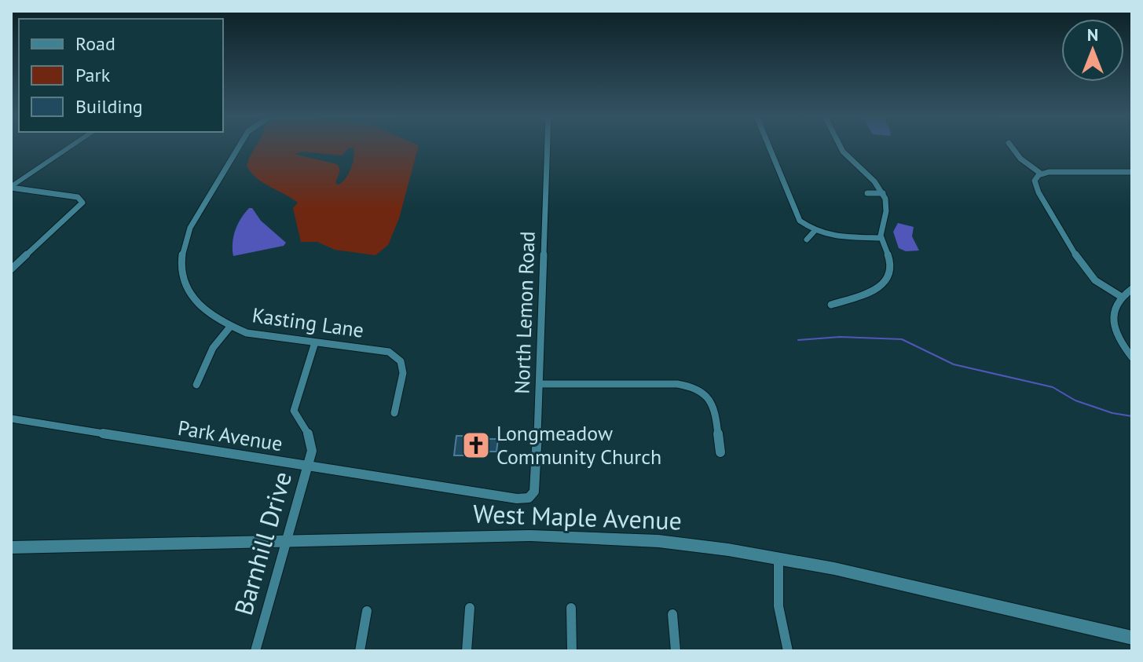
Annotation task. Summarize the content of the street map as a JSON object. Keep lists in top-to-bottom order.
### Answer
{
  "streets": {
    "main road": ["West Maple Avenue"],
    "street": [
      "North Lemon Road",
      "Kasting Lane",
      "Park Avenue",
      "Barnhill Drive"
    ]
  },
  "crossings": [
    ["North Lemon Road", "Park Avenue"],
    ["Kasting Lane", "Barnhill Drive"],
    ["Park Avenue", "Barnhill Drive"],
    ["West Maple Avenue", "Barnhill Drive"]
  ],
  "places": {
    "church": ["Longmeadow Community Church"]
  },
  "legend": ["Road", "Park", "Building"],
  "north": "top"
}
